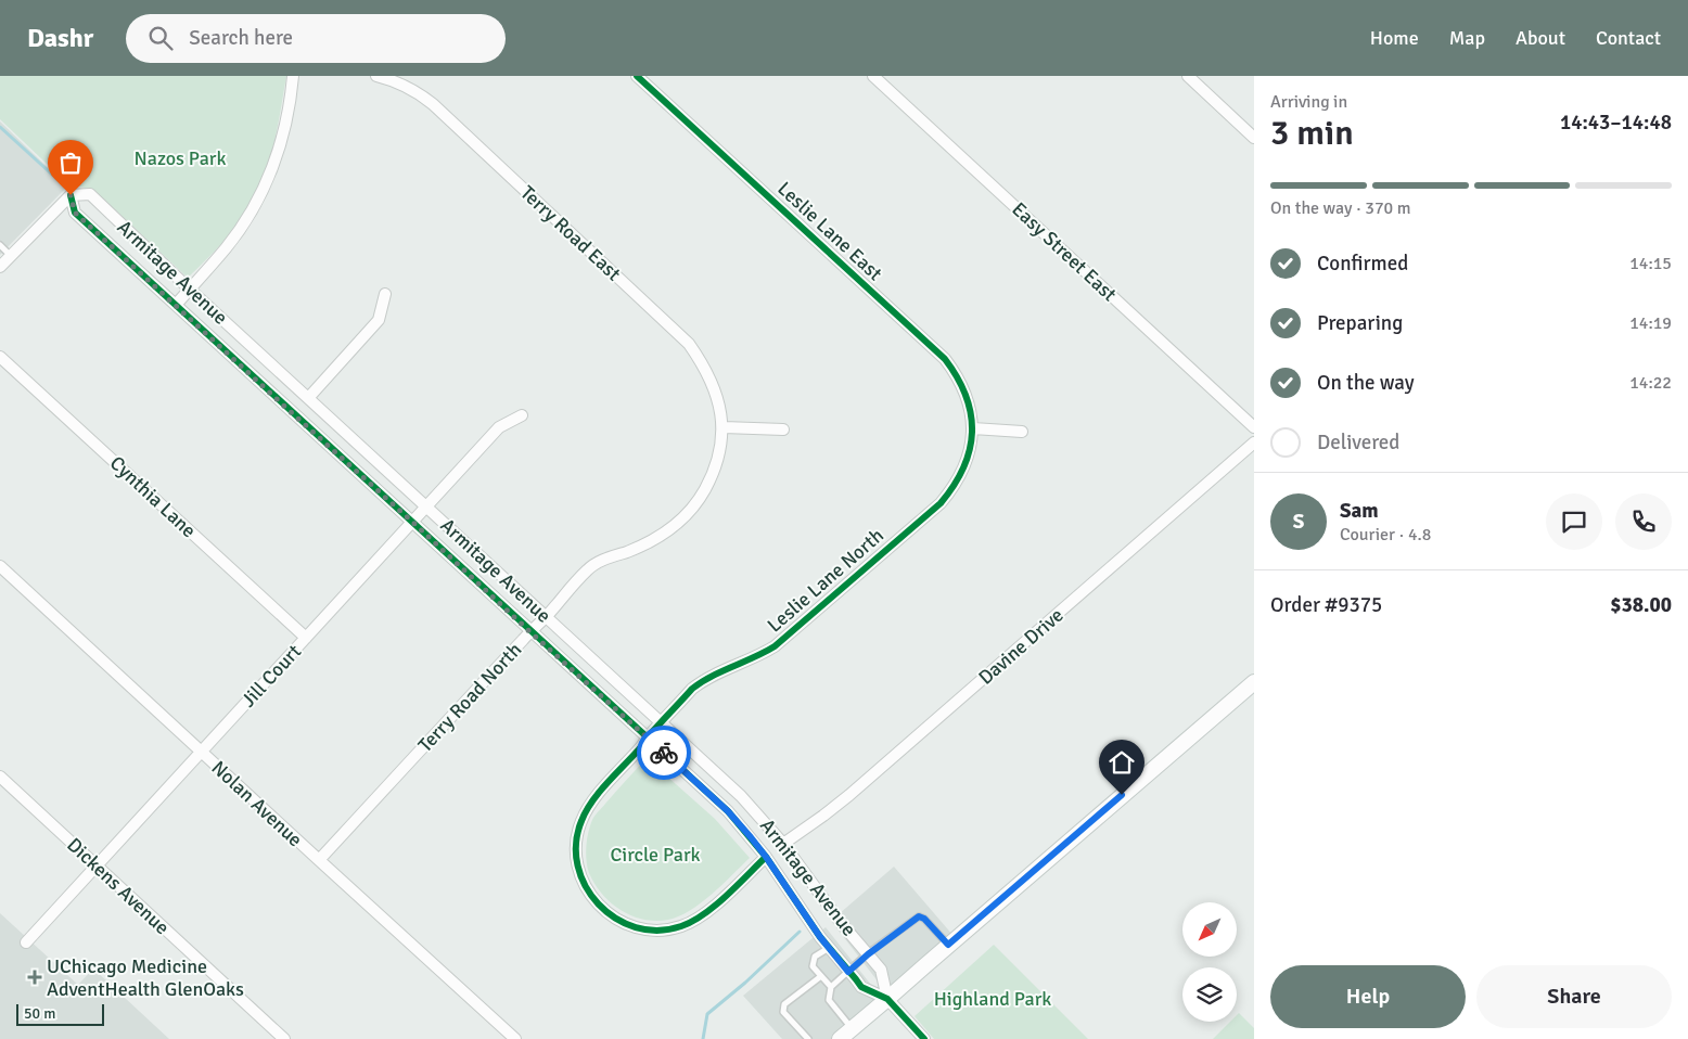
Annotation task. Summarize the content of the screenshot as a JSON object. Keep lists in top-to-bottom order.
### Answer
{
  "streets": {
    "street": [
      "Leslie Lane East",
      "Terry Road East",
      "Easy Street East",
      "Armitage Avenue",
      "Cynthia Lane",
      "Leslie Lane North",
      "Davine Drive",
      "Jill Court",
      "Terry Road North",
      "Nolan Avenue",
      "Dickens Avenue"
    ]
  },
  "crossings": [
    ["Leslie Lane East", "Leslie Lane North"],
    ["Terry Road East", "Terry Road North"],
    ["Armitage Avenue", "Leslie Lane North"],
    ["Armitage Avenue", "Davine Drive"],
    ["Armitage Avenue", "Jill Court"],
    ["Armitage Avenue", "Terry Road North"],
    ["Cynthia Lane", "Jill Court"],
    ["Jill Court", "Nolan Avenue"],
    ["Jill Court", "Dickens Avenue"],
    ["Terry Road North", "Nolan Avenue"]
  ],
  "parks": ["Nazos Park", "Circle Park", "Highland Park"],
  "places": {
    "health": ["UChicago Medicine AdventHealth GlenOaks"]
  },
  "scale_bar": "50 m",
  "north": "bottom left",
  "page": {
    "header": "Dashr",
    "search": "Search here",
    "nav": [
      "Home",
      "Map",
      "About",
      "Contact"
    ],
    "heading": ["3 min", "Arriving in", "14:43–14:48"],
    "panel": [
      "Sam",
      "Courier · 4.8",
      "Order #9375",
      "$38.00"
    ],
    "bar": "On the way · 370 m",
    "list": [
      ["Confirmed", "14:15"],
      ["Preparing", "14:19"],
      ["On the way", "14:22"],
      "Delivered"
    ],
    "round": "S",
    "buttons": ["Help", "Share"],
    "scale": "50 m"
  }
}
